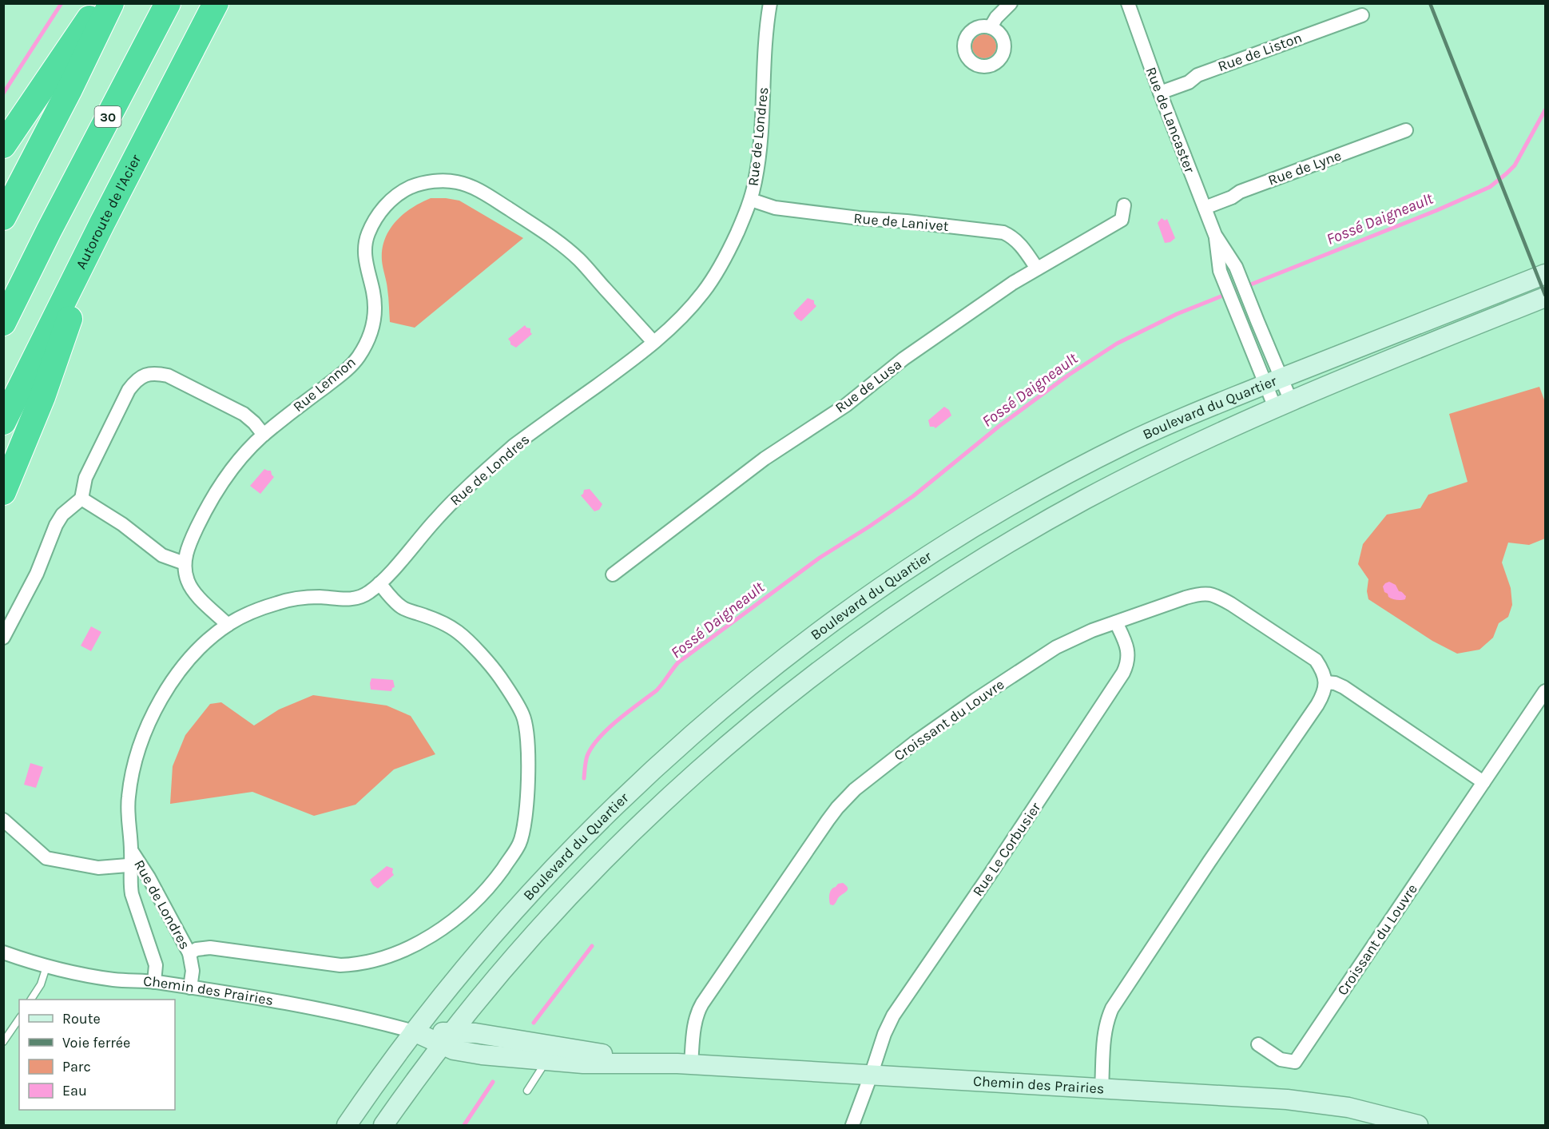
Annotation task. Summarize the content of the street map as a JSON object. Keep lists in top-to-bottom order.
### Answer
{
  "streets": {
    "highway": ["30", "Autoroute de l'Acier"],
    "main road": ["Boulevard du Quartier", "Chemin des Prairies"],
    "street": [
      "Rue de Liston",
      "Rue de Lancaster",
      "Rue de Londres",
      "Rue de Lyne",
      "Rue de Lanivet",
      "Rue Lennon",
      "Rue de Lusa",
      "Croissant du Louvre",
      "Rue Le Corbusier"
    ]
  },
  "crossings": [
    ["Rue de Liston", "Rue de Lancaster"],
    ["Rue de Lancaster", "Rue de Lyne"],
    ["Rue de Lancaster", "Boulevard du Quartier"],
    ["Rue de Londres", "Rue de Lanivet"],
    ["Rue de Londres", "Rue Lennon"],
    ["Rue de Londres", "Chemin des Prairies"],
    ["Rue de Lanivet", "Rue de Lusa"],
    ["Boulevard du Quartier", "Chemin des Prairies"],
    ["Croissant du Louvre", "Rue Le Corbusier"],
    ["Croissant du Louvre", "Chemin des Prairies"],
    ["Rue Le Corbusier", "Chemin des Prairies"]
  ],
  "water": ["Fossé Daigneault"],
  "legend": [
    "Route",
    "Voie ferrée",
    "Parc",
    "Eau"
  ]
}
